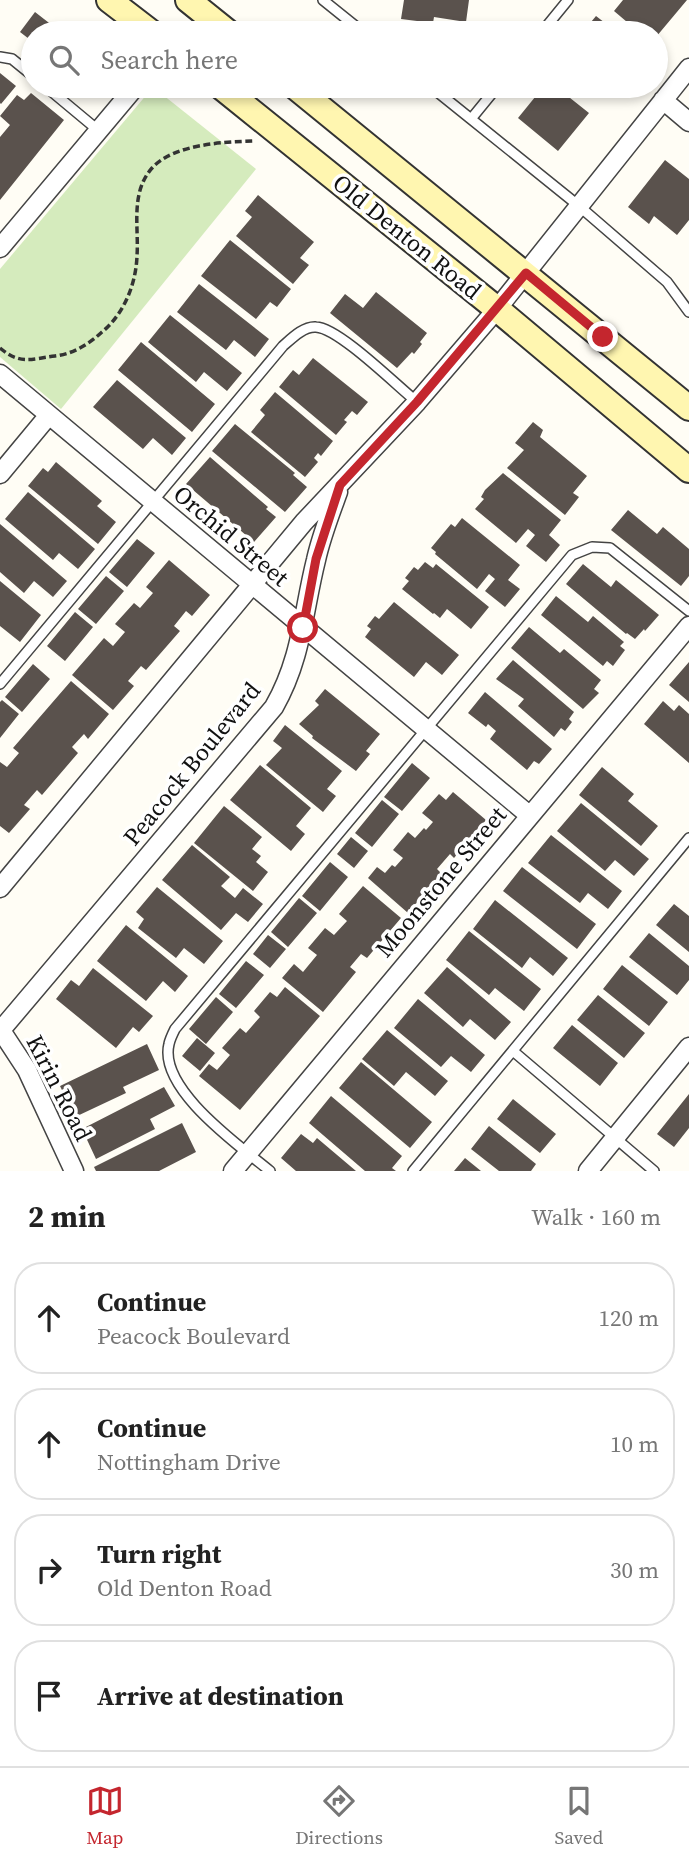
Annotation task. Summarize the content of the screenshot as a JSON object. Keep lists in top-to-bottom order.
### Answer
{
  "streets": {
    "main road": ["Old Denton Road"],
    "street": [
      "Orchid Street",
      "Peacock Boulevard",
      "Moonstone Street",
      "Kirin Road"
    ]
  },
  "crossings": [
    ["Old Denton Road", "Peacock Boulevard"],
    ["Orchid Street", "Peacock Boulevard"],
    ["Orchid Street", "Moonstone Street"],
    ["Peacock Boulevard", "Kirin Road"]
  ],
  "page": {
    "search": "Search here",
    "heading": ["2 min", "Walk · 160 m"],
    "list": [
      ["Continue", "Peacock Boulevard", "120 m"],
      ["Continue", "Nottingham Drive", "10 m"],
      ["Turn right", "Old Denton Road", "30 m"],
      "Arrive at destination"
    ],
    "nav": ["Map", "Directions", "Saved"]
  }
}
